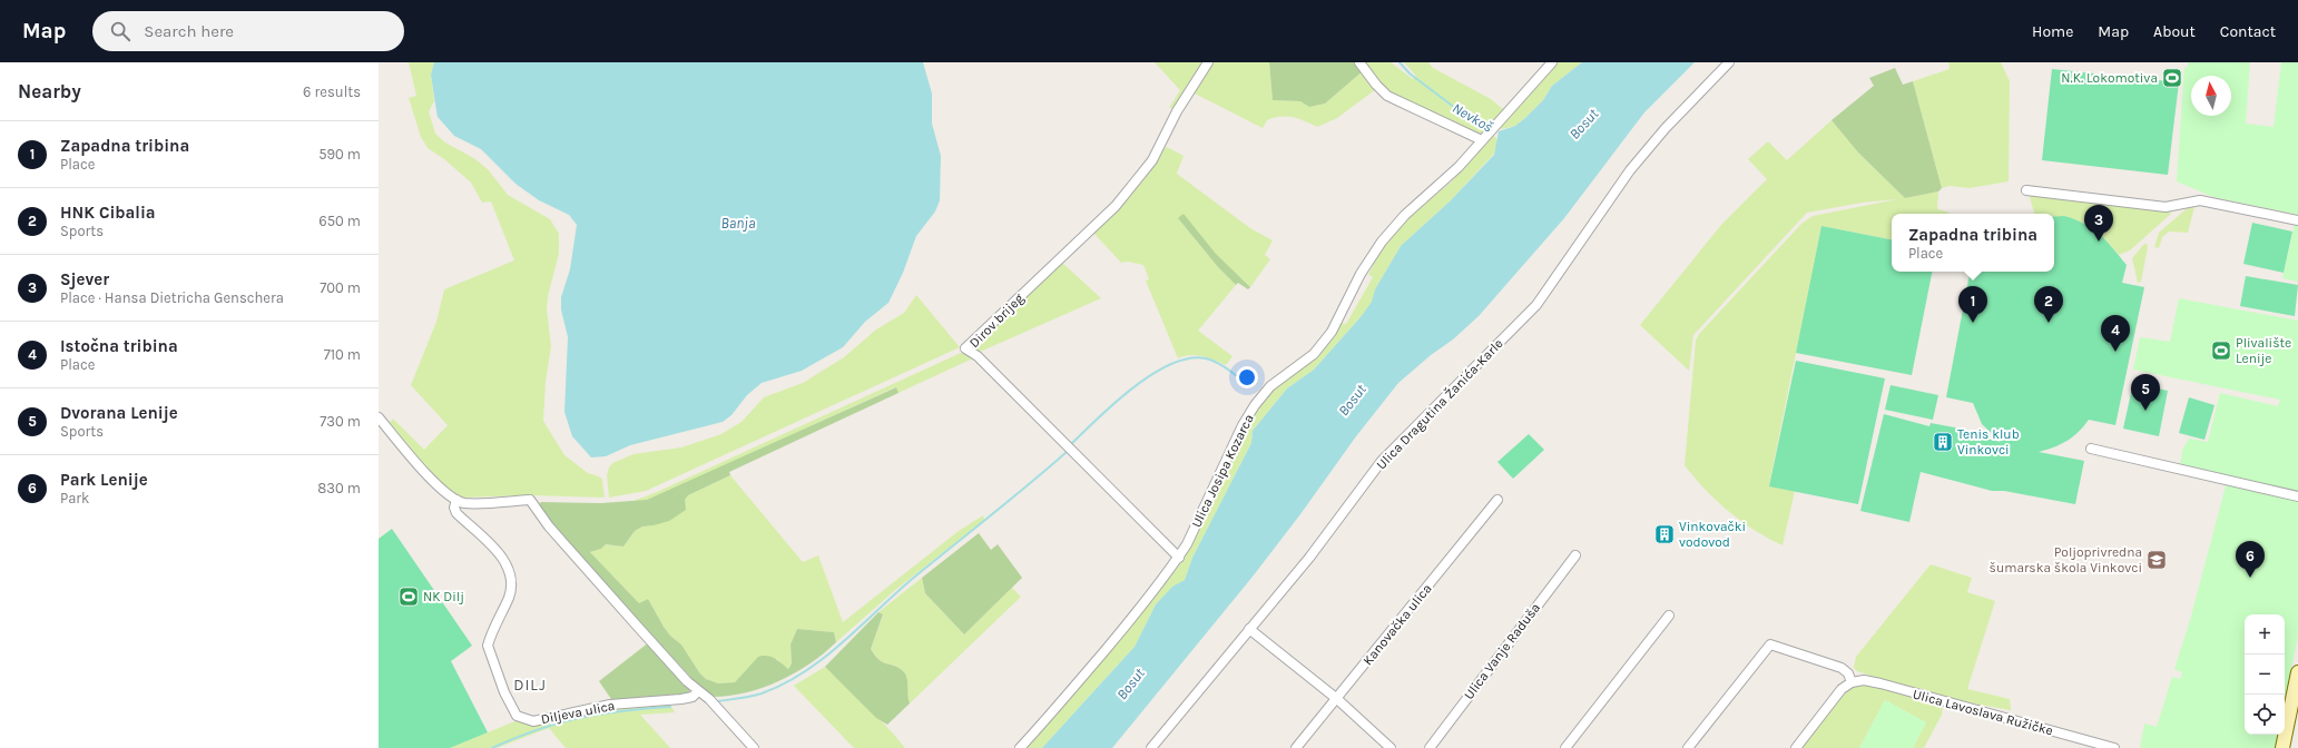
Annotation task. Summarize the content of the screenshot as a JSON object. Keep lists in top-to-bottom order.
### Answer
{
  "streets": {
    "street": [
      "Dirov brijeg",
      "Ulica Dragutina Žanića-Karle",
      "Ulica Josipa Kozarca",
      "Kanovačka ulica",
      "Ulica Vanje Raduša",
      "Diljeva ulica",
      "Ulica Lavoslava Ružičke"
    ]
  },
  "crossings": [
    ["Dirov brijeg", "Ulica Josipa Kozarca"]
  ],
  "districts": ["DILJ"],
  "water": ["Nevkoš", "Bosut", "Banja"],
  "places": {
    "sports": ["N.K. Lokomotiva", "Plivalište Lenije", "NK Dilj"],
    "building": ["Tenis klub Vinkovci", "Vinkovački vodovod"],
    "school or university": ["Poljoprivredna šumarska škola Vinkovci"]
  },
  "north": "top",
  "page": {
    "header": "Map",
    "search": "Search here",
    "nav": [
      "Home",
      "Map",
      "About",
      "Contact"
    ],
    "heading": ["Nearby", "6 results"],
    "list": [
      {
        "mark": "1",
        "name": "Zapadna tribina",
        "note": "Place",
        "value": "590 m"
      },
      {
        "mark": "2",
        "name": "HNK Cibalia",
        "note": "Sports",
        "value": "650 m"
      },
      {
        "mark": "3",
        "name": "Sjever",
        "note": "Place · Hansa Dietricha Genschera",
        "value": "700 m"
      },
      {
        "mark": "4",
        "name": "Istočna tribina",
        "note": "Place",
        "value": "710 m"
      },
      {
        "mark": "5",
        "name": "Dvorana Lenije",
        "note": "Sports",
        "value": "730 m"
      },
      {
        "mark": "6",
        "name": "Park Lenije",
        "note": "Park",
        "value": "830 m"
      }
    ],
    "pins": [
      "3",
      "1",
      "2",
      "4",
      "5",
      "6"
    ],
    "popup": ["Zapadna tribina", "Place"],
    "map_buttons": ["+", "−"]
  }
}
